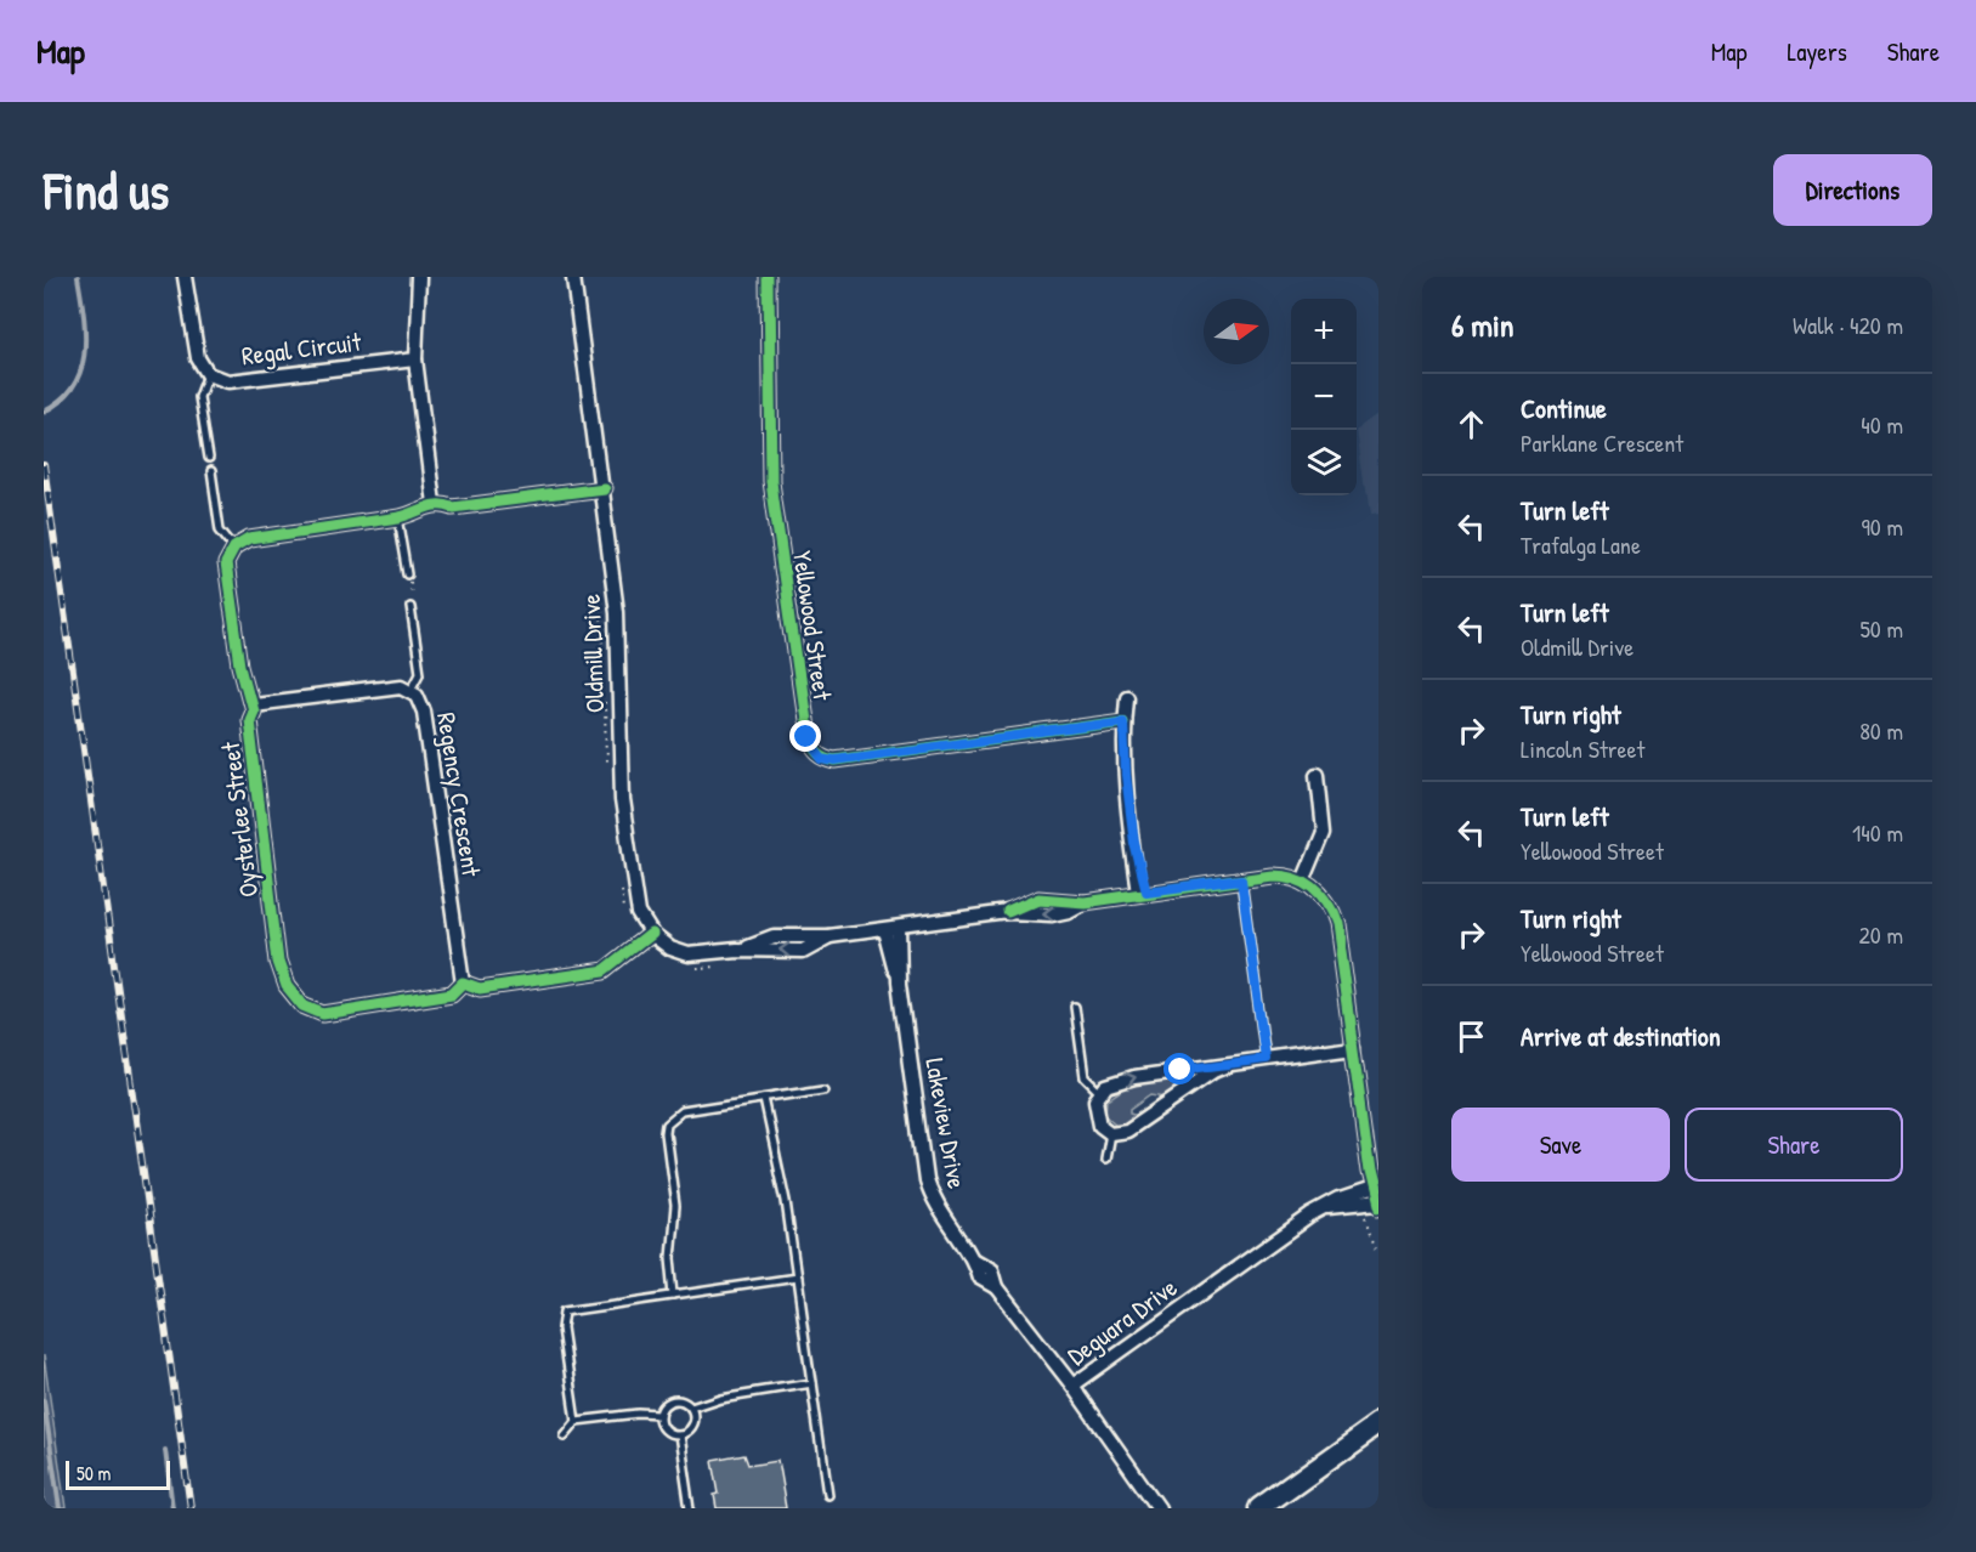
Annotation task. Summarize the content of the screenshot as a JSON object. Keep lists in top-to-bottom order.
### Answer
{
  "streets": {
    "street": [
      "Regal Circuit",
      "Yellowood Street",
      "Oldmill Drive",
      "Regency Crescent",
      "Oysterlee Street",
      "Lakeview Drive",
      "Deguara Drive"
    ]
  },
  "crossings": [
    ["Oldmill Drive", "Oysterlee Street"],
    ["Regency Crescent", "Oysterlee Street"],
    ["Lakeview Drive", "Deguara Drive"]
  ],
  "scale_bar": "50 m",
  "north": "right",
  "page": {
    "header": "Map",
    "nav": ["Map", "Layers", "Share"],
    "buttons": [
      "Directions",
      ["Save", "Share"]
    ],
    "title": "Find us",
    "heading": ["6 min", "Walk · 420 m"],
    "map_buttons": ["+", "−"],
    "list": [
      ["Continue", "Parklane Crescent", "40 m"],
      ["Turn left", "Trafalga Lane", "90 m"],
      ["Turn left", "Oldmill Drive", "50 m"],
      ["Turn right", "Lincoln Street", "80 m"],
      ["Turn left", "Yellowood Street", "140 m"],
      ["Turn right", "Yellowood Street", "20 m"],
      "Arrive at destination"
    ],
    "scale": "50 m"
  }
}
